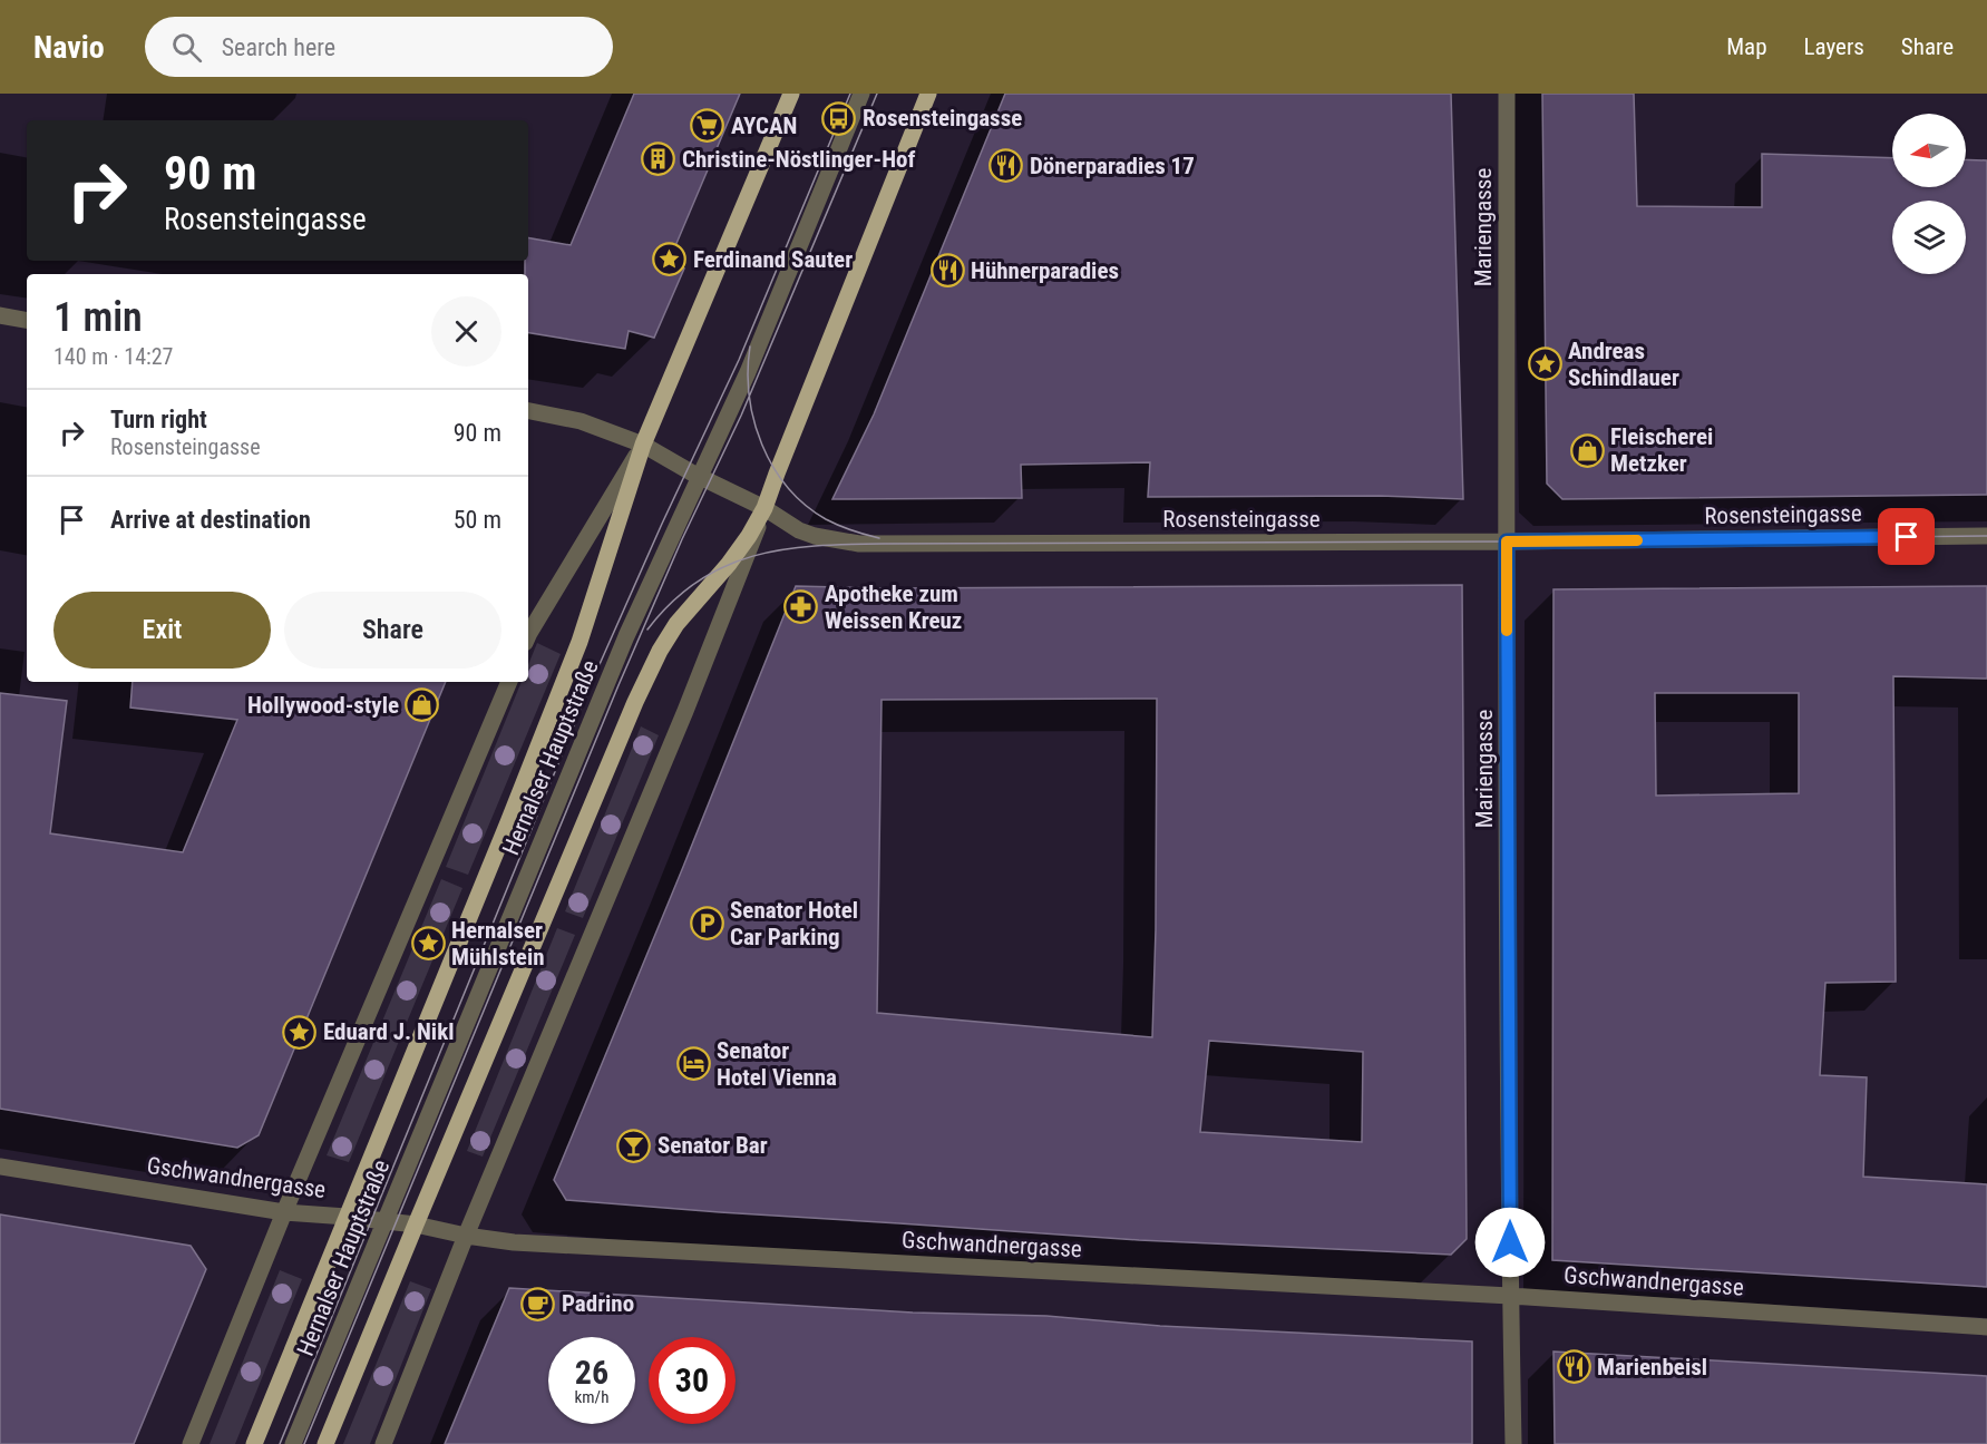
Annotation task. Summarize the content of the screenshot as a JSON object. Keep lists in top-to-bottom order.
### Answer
{
  "streets": {
    "main road": ["Hernalser Hauptstraße"],
    "street": ["Mariengasse", "Rosensteingasse", "Gschwandnergasse"]
  },
  "crossings": [
    ["Mariengasse", "Rosensteingasse"],
    ["Mariengasse", "Gschwandnergasse"],
    ["Rosensteingasse", "Hernalser Hauptstraße"],
    ["Hernalser Hauptstraße", "Gschwandnergasse"]
  ],
  "places": {
    "bus stop": ["Rosensteingasse"],
    "supermarket": ["AYCAN"],
    "building": ["Christine-Nöstlinger-Hof"],
    "restaurant": ["Dönerparadies 17", "Hühnerparadies", "Marienbeisl"],
    "place": [
      "Ferdinand Sauter",
      "Andreas Schindlauer",
      "Hernalser Mühlstein",
      "Eduard J. Nikl"
    ],
    "shop": ["Fleischerei Metzker", "Hollywood-style"],
    "pharmacy": ["Apotheke zum Weissen Kreuz"],
    "parking": ["Senator Hotel Car Parking"],
    "hotel": ["Senator Hotel Vienna"],
    "bar": ["Senator Bar"],
    "cafe": ["Padrino"]
  },
  "north": "left",
  "page": {
    "header": "Navio",
    "search": "Search here",
    "nav": ["Map", "Layers", "Share"],
    "turn": ["90 m", "Rosensteingasse"],
    "heading": ["1 min", "140 m · 14:27"],
    "list": [
      {
        "name": "Turn right",
        "note": "Rosensteingasse",
        "value": "90 m"
      },
      {
        "name": "Arrive at destination",
        "value": "50 m"
      }
    ],
    "buttons": ["Exit", "Share"],
    "speed": "26 km/h",
    "limit": "30"
  }
}
